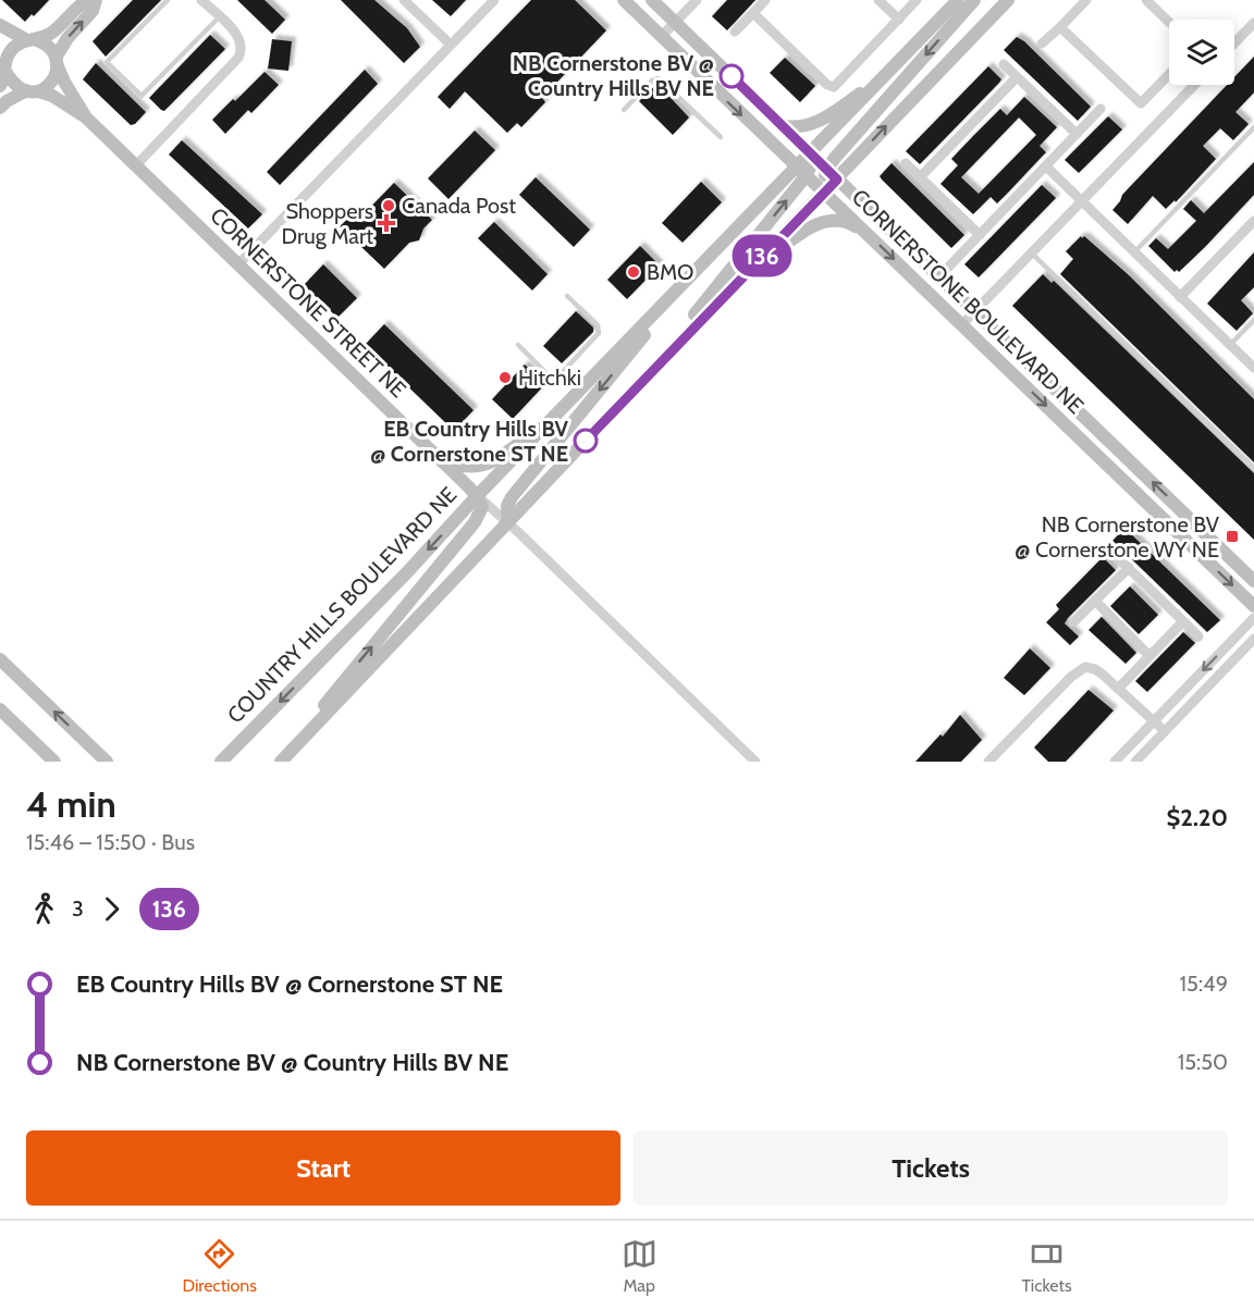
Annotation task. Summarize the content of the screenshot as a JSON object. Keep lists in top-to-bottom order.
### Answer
{
  "streets": {
    "main road": ["CORNERSTONE BOULEVARD NE", "CORNERSTONE STREET NE", "COUNTRY HILLS BOULEVARD NE"]
  },
  "crossings": [
    ["CORNERSTONE BOULEVARD NE", "COUNTRY HILLS BOULEVARD NE"],
    ["CORNERSTONE STREET NE", "COUNTRY HILLS BOULEVARD NE"]
  ],
  "places": {
    "other": [
      "NB Cornerstone BV @ Country Hills BV NE",
      "Canada Post",
      "BMO",
      "Hitchki",
      "EB Country Hills BV @ Cornerstone ST NE"
    ],
    "health": ["Shoppers Drug Mart"],
    "transit": ["NB Cornerstone BV @ Cornerstone WY NE"]
  },
  "lines": ["bus line 136"],
  "page": {
    "on_map": "136",
    "heading": ["4 min", "15:46 – 15:50 · Bus", "$2.20"],
    "legs": ["3", "136"],
    "list": [
      {
        "name": "EB Country Hills BV @ Cornerstone ST NE",
        "value": "15:49"
      },
      {
        "name": "NB Cornerstone BV @ Country Hills BV NE",
        "value": "15:50"
      }
    ],
    "buttons": ["Start", "Tickets"],
    "tabs": ["Directions", "Map", "Tickets"]
  }
}
